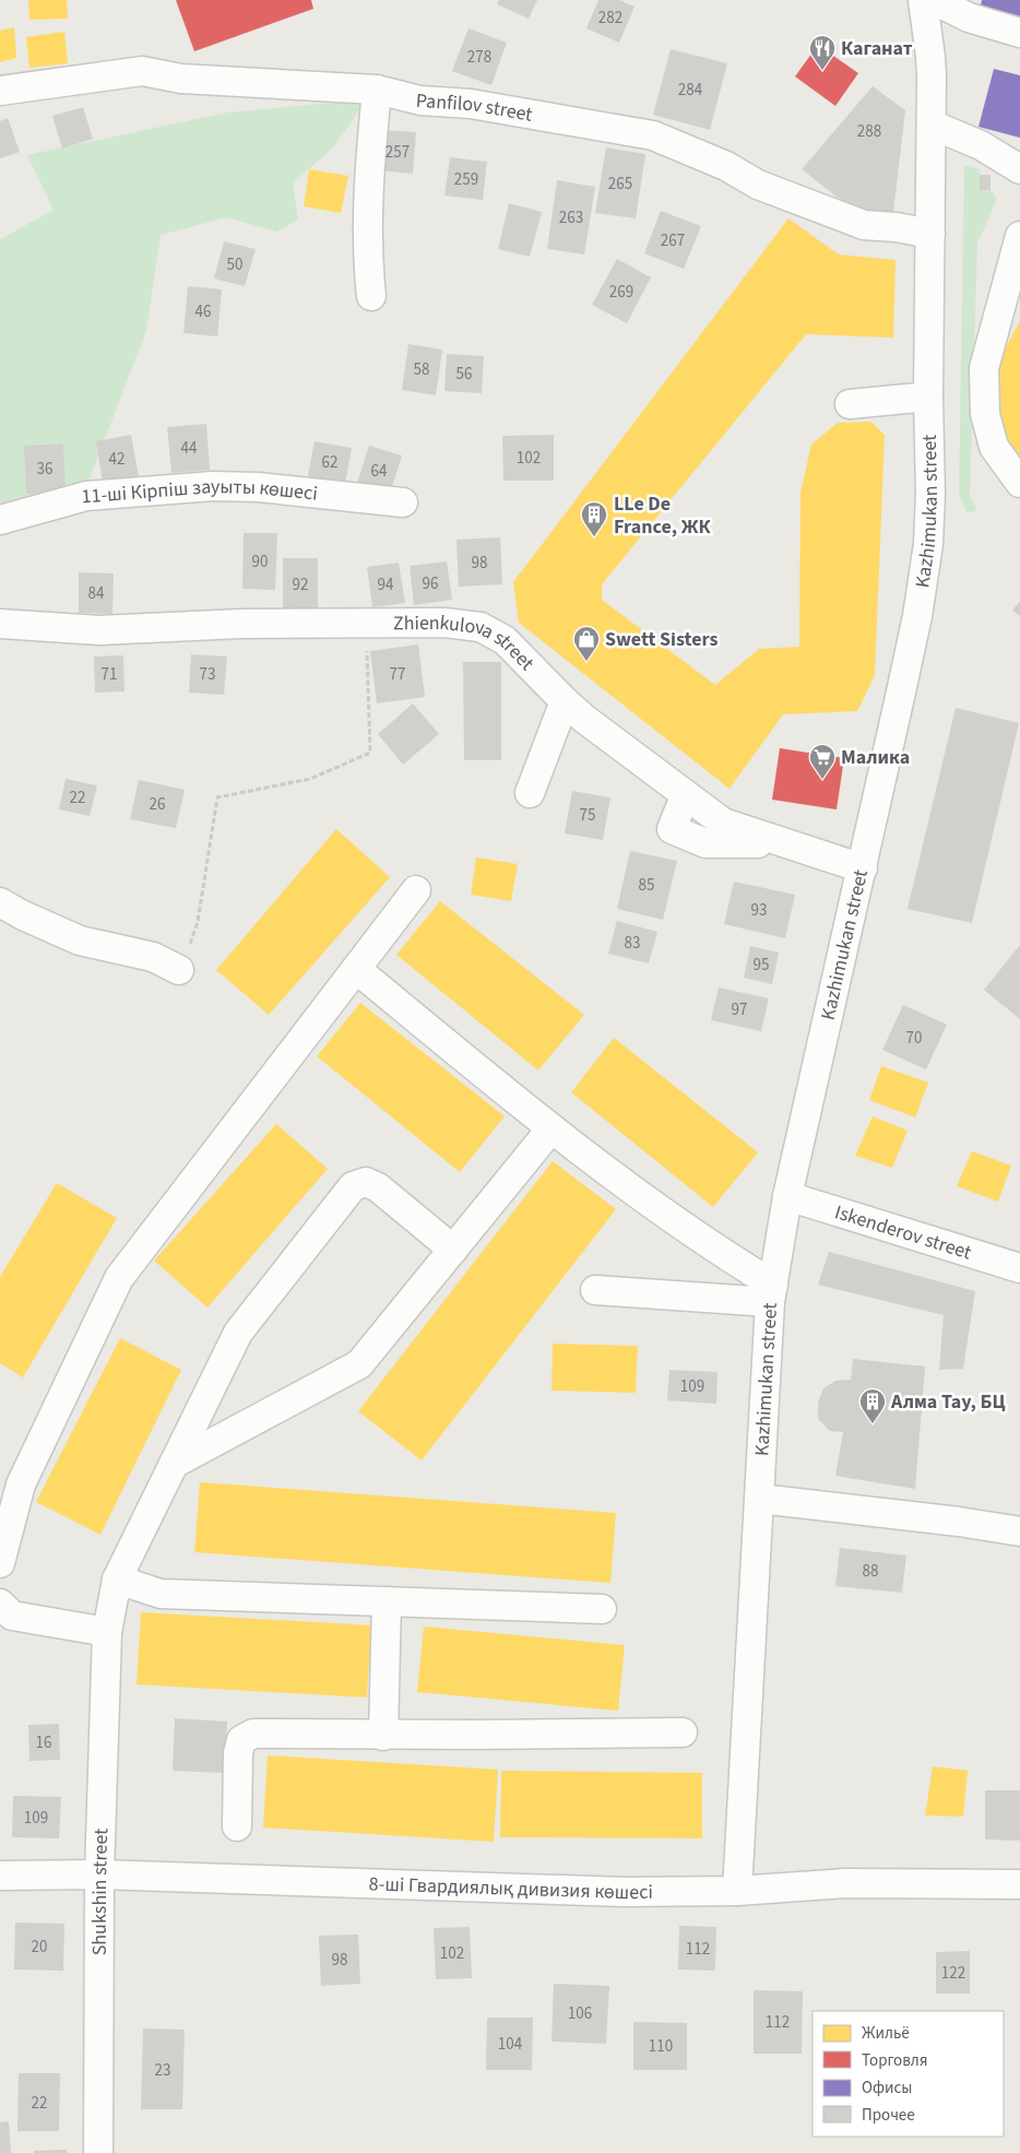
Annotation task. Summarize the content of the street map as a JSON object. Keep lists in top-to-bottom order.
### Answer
{
  "streets": {
    "street": [
      "Panfilov street",
      "11-ші Кірпіш зауыты көшесі",
      "Kazhimukan street",
      "Zhienkulova street",
      "Iskenderov street",
      "8-ші Гвардиялық дивизия көшесі",
      "Shukshin street"
    ]
  },
  "crossings": [
    ["Panfilov street", "Kazhimukan street"],
    ["Kazhimukan street", "Zhienkulova street"],
    ["Kazhimukan street", "Iskenderov street"],
    ["Kazhimukan street", "8-ші Гвардиялық дивизия көшесі"],
    ["8-ші Гвардиялық дивизия көшесі", "Shukshin street"]
  ],
  "places": {
    "restaurant": ["Каганат"],
    "building": ["LLe De France, ЖК", "Алма Тау, БЦ"],
    "shop": ["Swett Sisters"],
    "supermarket": ["Малика"]
  },
  "house_numbers": [
    "282",
    "278",
    "284",
    "288",
    "257",
    "259",
    "265",
    "263",
    "267",
    "50",
    "269",
    "46",
    "58",
    "56",
    "44",
    "102",
    "42",
    "62",
    "36",
    "64",
    "90",
    "98",
    "96",
    "92",
    "94",
    "84",
    "71",
    "73",
    "77",
    "22",
    "26",
    "75",
    "85",
    "93",
    "83",
    "95",
    "97",
    "70",
    "109",
    "88",
    "16",
    "109",
    "20",
    "112",
    "102",
    "98",
    "122",
    "106",
    "112",
    "104",
    "110",
    "23",
    "22"
  ],
  "legend": [
    "Жильё",
    "Торговля",
    "Офисы",
    "Прочее"
  ]
}
